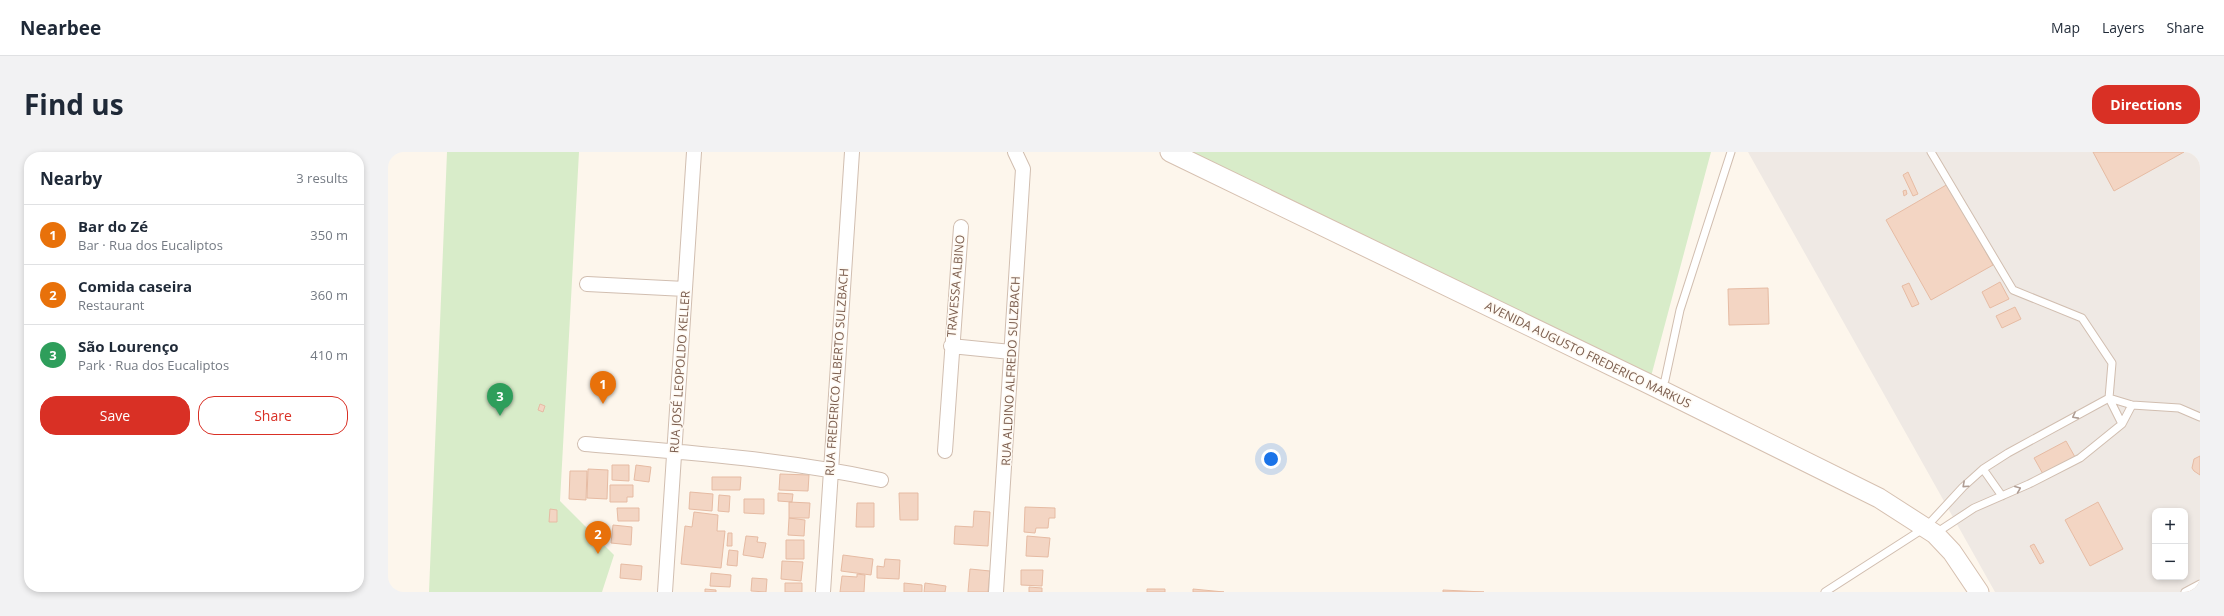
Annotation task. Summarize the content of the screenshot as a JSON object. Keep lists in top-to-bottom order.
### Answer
{
  "streets": {
    "street": [
      "TRAVESSA ALBINO",
      "AVENIDA AUGUSTO FREDERICO MARKUS",
      "RUA ALDINO ALFREDO SULZBACH",
      "RUA JOSÉ LEOPOLDO KELLER",
      "RUA FREDERICO ALBERTO SULZBACH"
    ]
  },
  "crossings": [
    ["TRAVESSA ALBINO", "RUA ALDINO ALFREDO SULZBACH"]
  ],
  "page": {
    "header": "Nearbee",
    "nav": ["Map", "Layers", "Share"],
    "title": "Find us",
    "buttons": [
      "Directions",
      ["Save", "Share"]
    ],
    "heading": ["Nearby", "3 results"],
    "list": [
      {
        "mark": "1",
        "name": "Bar do Zé",
        "note": "Bar · Rua dos Eucaliptos",
        "value": "350 m"
      },
      {
        "mark": "2",
        "name": "Comida caseira",
        "note": "Restaurant",
        "value": "360 m"
      },
      {
        "mark": "3",
        "name": "São Lourenço",
        "note": "Park · Rua dos Eucaliptos",
        "value": "410 m"
      }
    ],
    "pins": ["1", "3", "2"],
    "map_buttons": ["+", "−"]
  }
}
